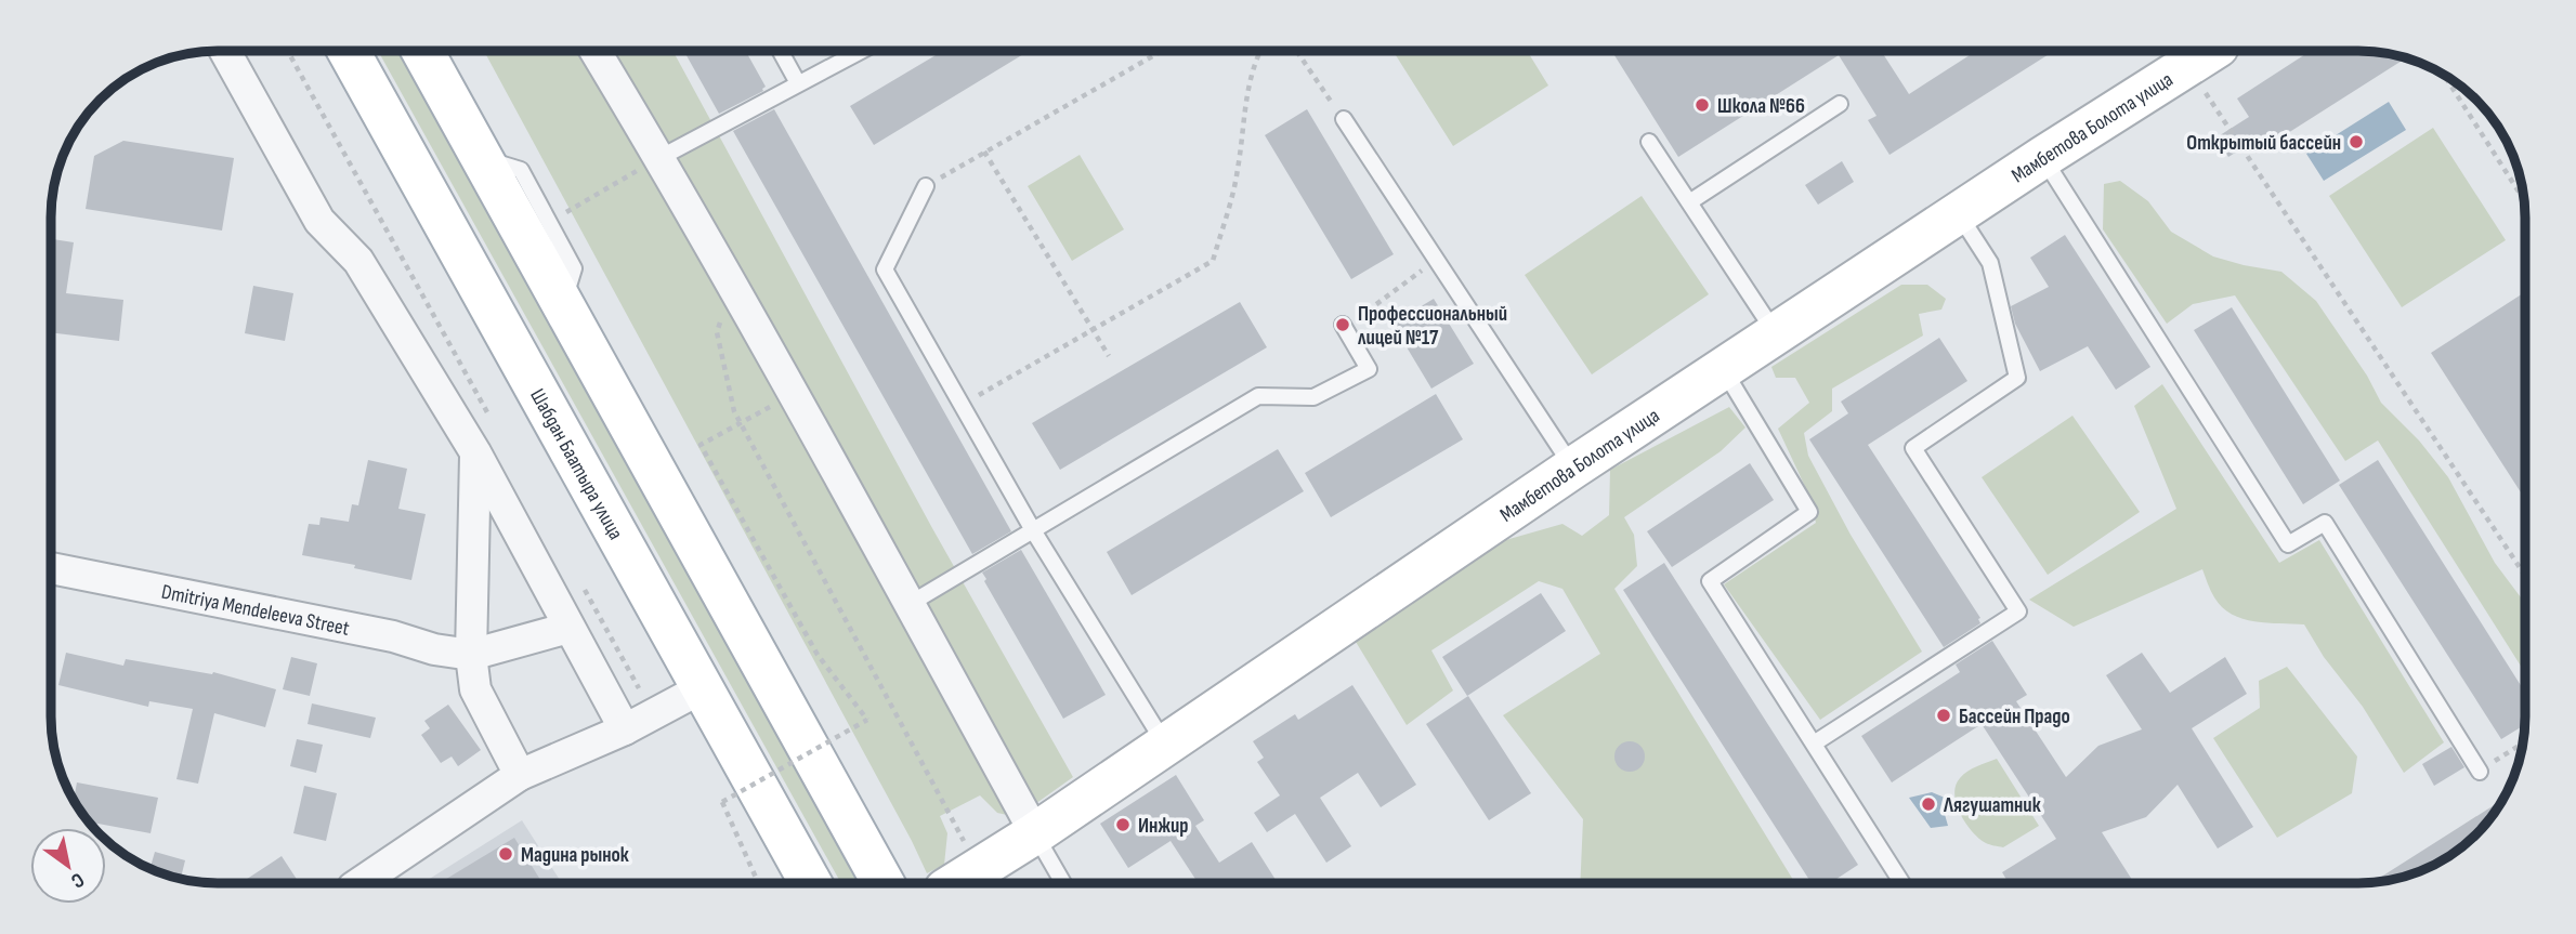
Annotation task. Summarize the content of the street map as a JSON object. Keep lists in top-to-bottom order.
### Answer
{
  "streets": {
    "main road": ["Мамбетова Болота улица", "Шабдан Баатыра улица"],
    "street": ["Dmitriya Mendeleeva Street"]
  },
  "places": [
    "Школа №66",
    "Открытый бассейн",
    "Профессиональный лицей №17",
    "Бассейн Прадо",
    "Лягушатник",
    "Инжир",
    "Мадина рынок"
  ],
  "north": "bottom right"
}
